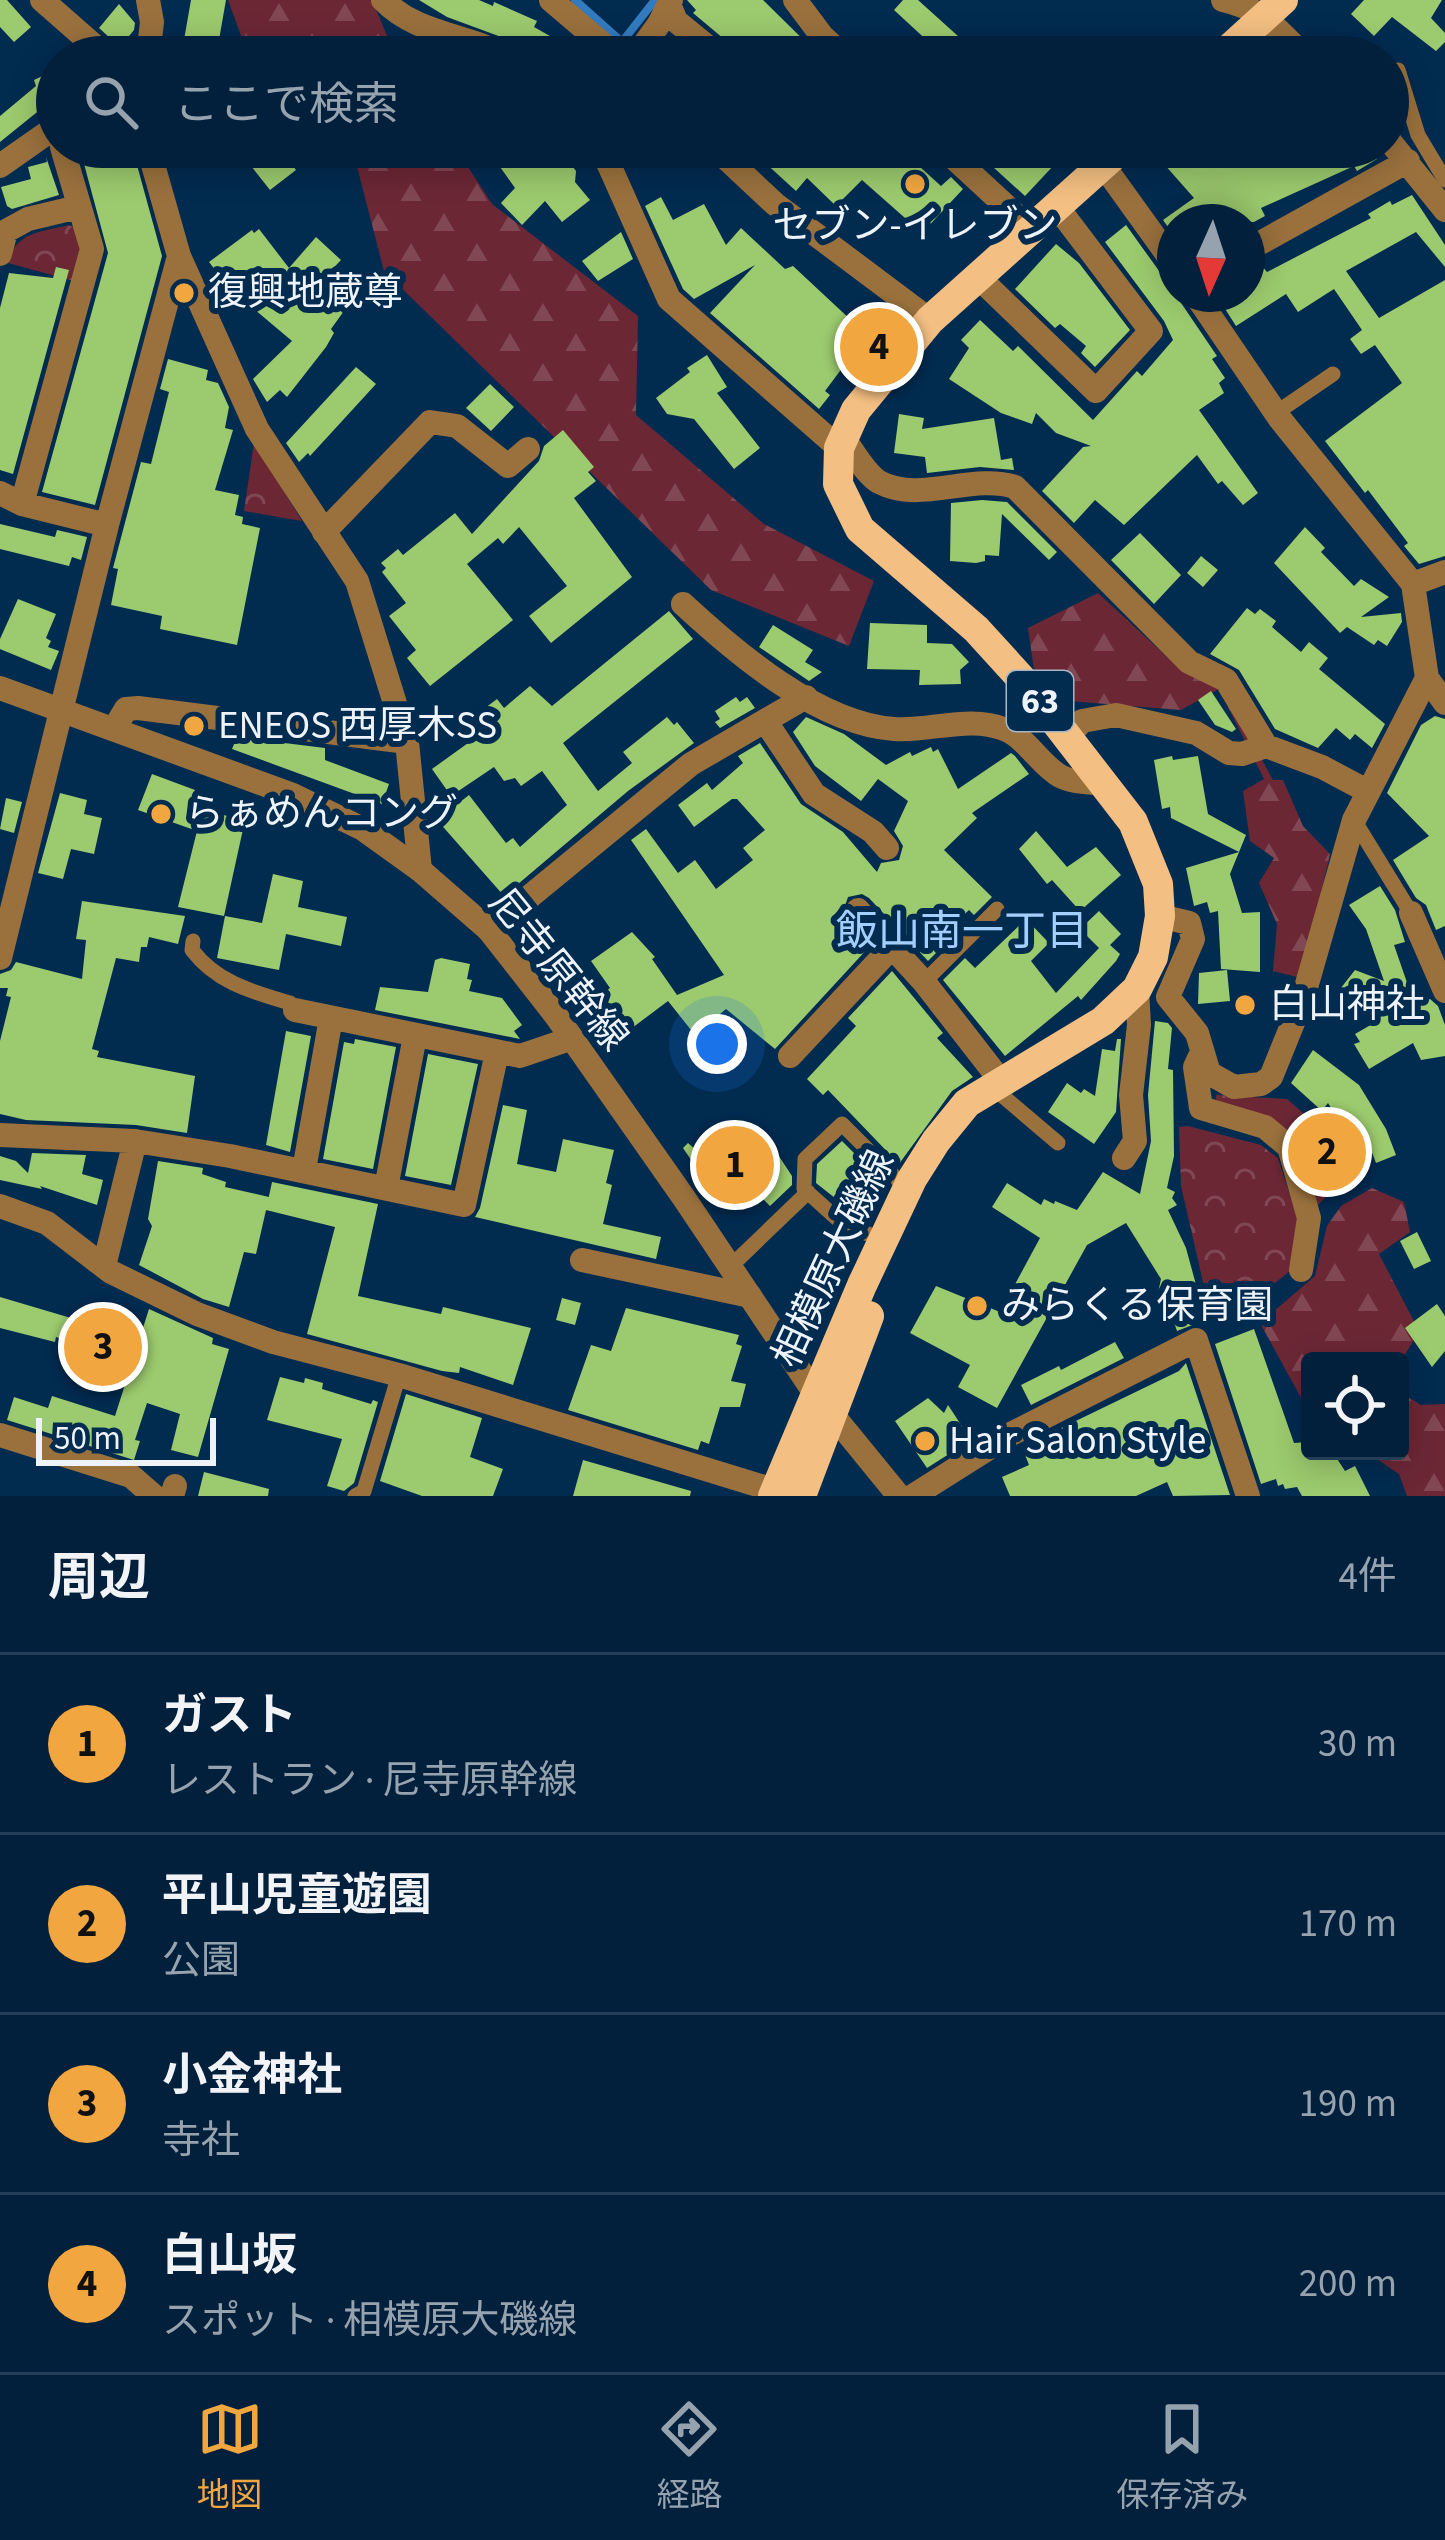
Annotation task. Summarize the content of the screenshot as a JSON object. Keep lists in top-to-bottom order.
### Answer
{
  "streets": {
    "main road": ["63", "相模原大磯線"],
    "street": ["尼寺原幹線"]
  },
  "crossings": [
    ["尼寺原幹線", "相模原大磯線"]
  ],
  "districts": ["飯山南一丁目"],
  "places": [
    "セブン-イレブン",
    "復興地蔵尊",
    "ENEOS 西厚木SS",
    "らぁめんコング",
    "白山神社",
    "みらくる保育園",
    "Hair Salon Style"
  ],
  "scale_bar": "50 m",
  "north": "bottom",
  "page": {
    "search": "ここで検索",
    "pins": [
      "4",
      "2",
      "1",
      "3"
    ],
    "scale": "50 m",
    "heading": ["周辺", "4件"],
    "list": [
      {
        "mark": "1",
        "name": "ガスト",
        "note": "レストラン · 尼寺原幹線",
        "value": "30 m"
      },
      {
        "mark": "2",
        "name": "平山児童遊園",
        "note": "公園",
        "value": "170 m"
      },
      {
        "mark": "3",
        "name": "小金神社",
        "note": "寺社",
        "value": "190 m"
      },
      {
        "mark": "4",
        "name": "白山坂",
        "note": "スポット · 相模原大磯線",
        "value": "200 m"
      }
    ],
    "nav": ["地図", "経路", "保存済み"]
  }
}
